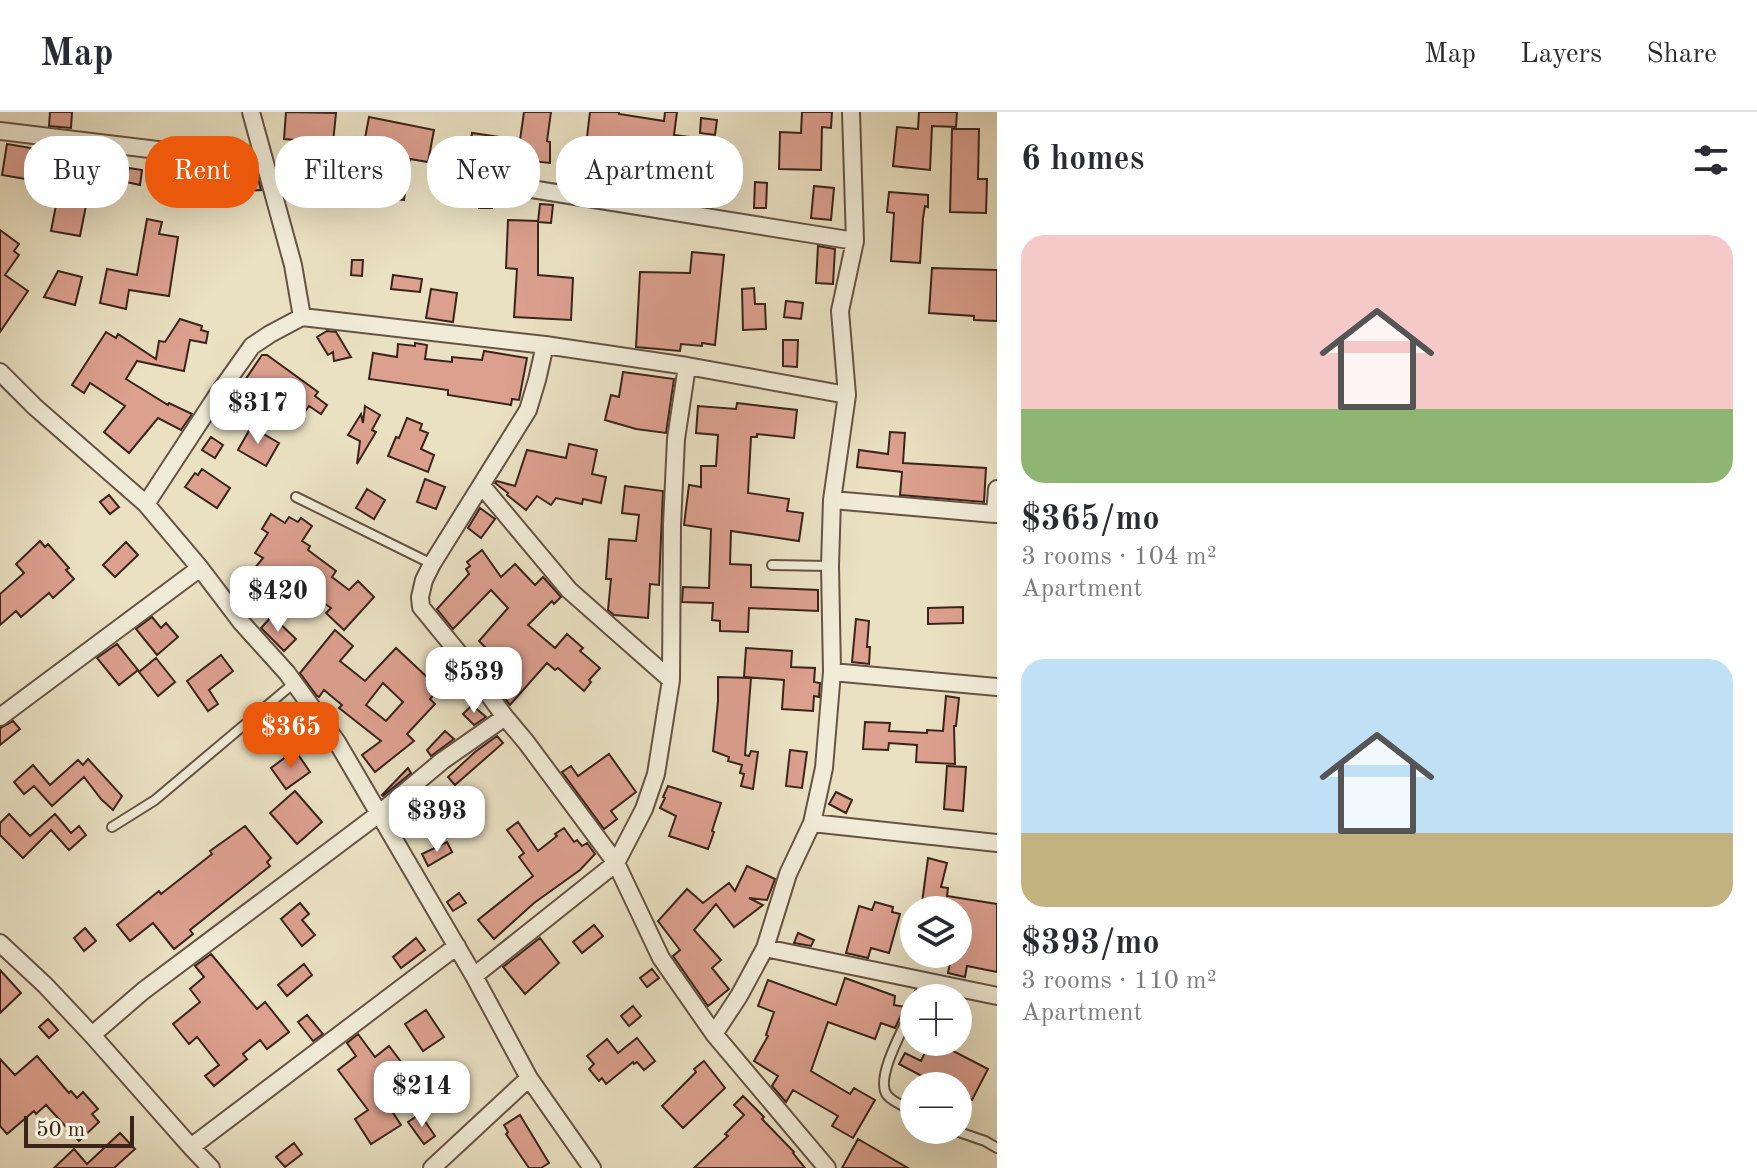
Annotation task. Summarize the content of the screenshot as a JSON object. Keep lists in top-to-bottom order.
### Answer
{
  "scale_bar": "50 m",
  "page": {
    "header": "Map",
    "nav": ["Map", "Layers", "Share"],
    "heading": "6 homes",
    "chip": [
      "Buy",
      "Rent",
      "Filters",
      "New",
      "Apartment"
    ],
    "list": [
      {
        "name": "$365/mo",
        "note": "3 rooms · 104 m² · Apartment"
      },
      {
        "name": "$393/mo",
        "note": "3 rooms · 110 m² · Apartment"
      }
    ],
    "price": [
      "$317",
      "$420",
      "$539",
      "$365",
      "$393",
      "$214"
    ],
    "map_buttons": ["+", "−"],
    "scale": "50 m"
  }
}
